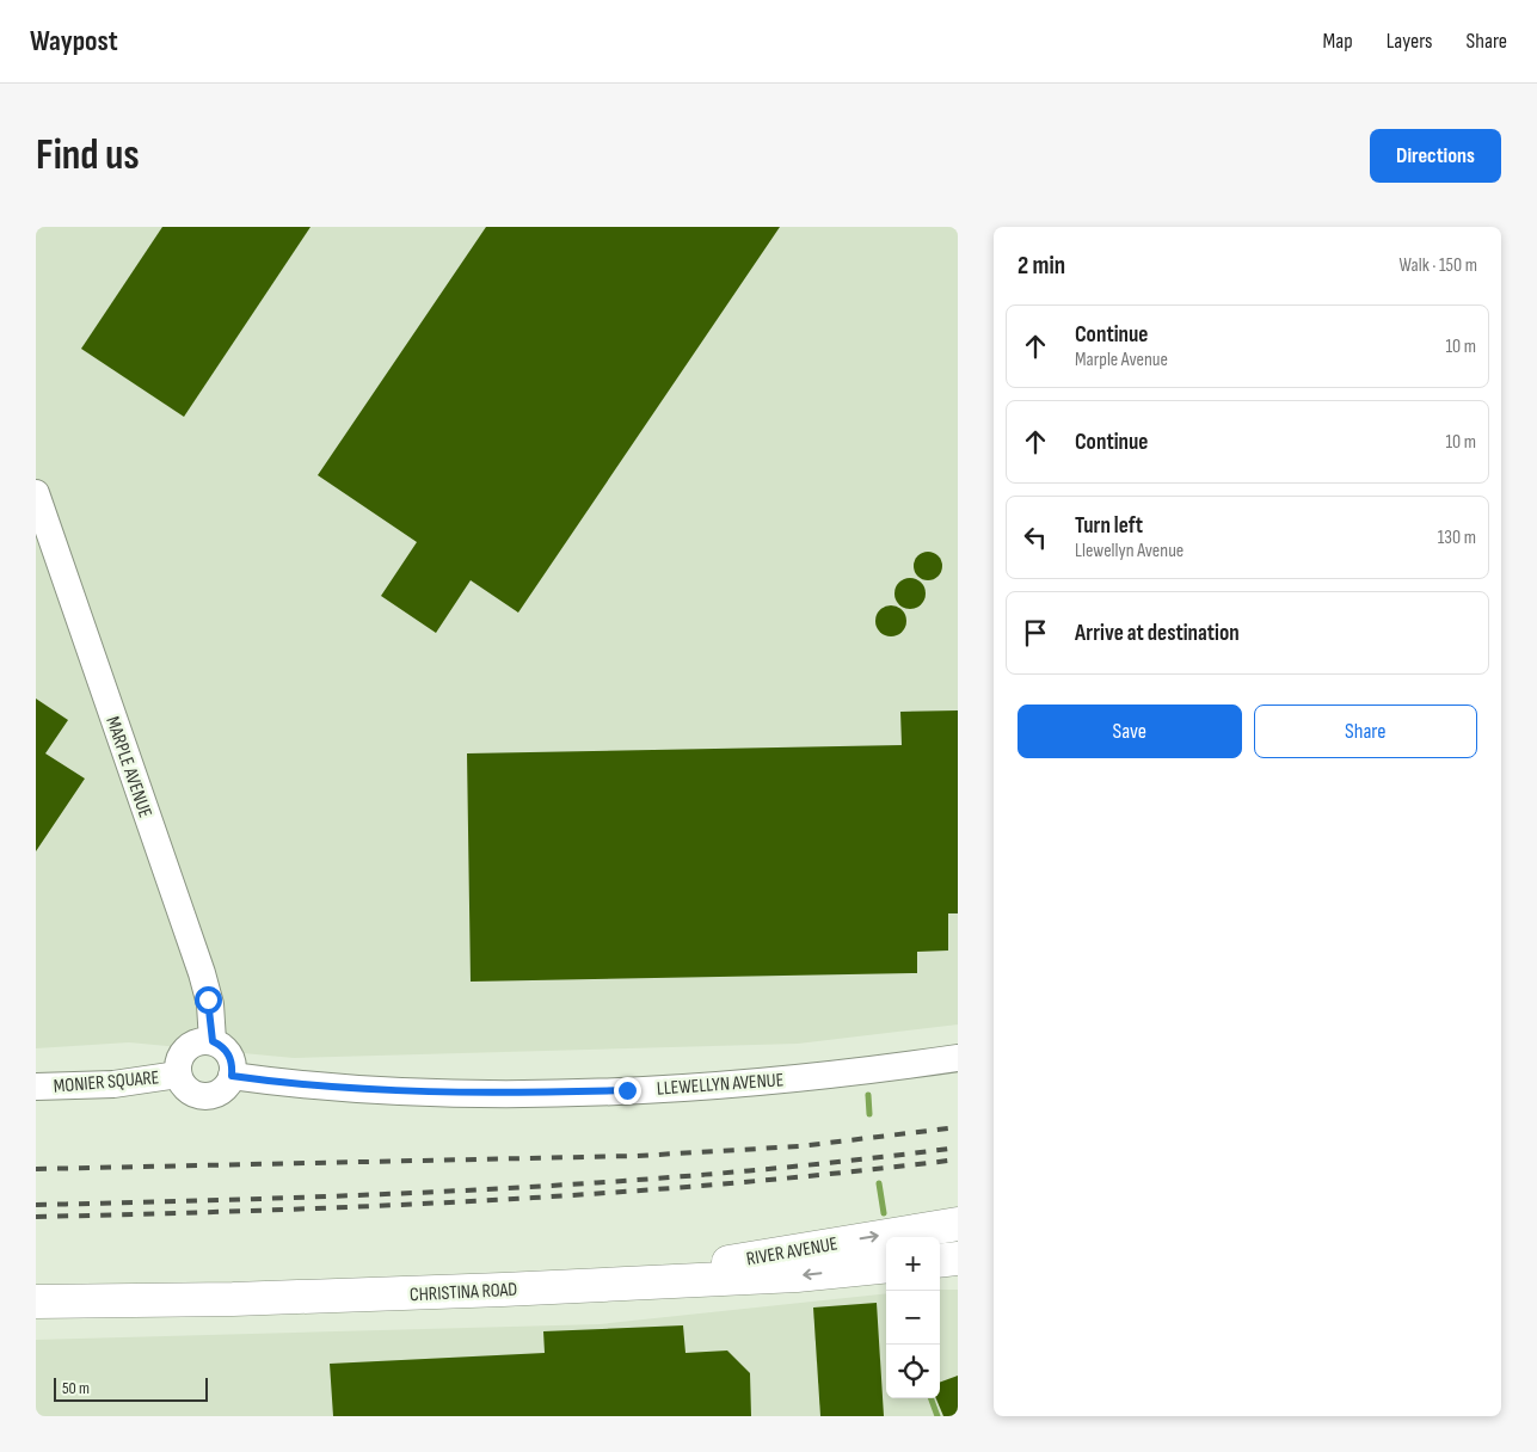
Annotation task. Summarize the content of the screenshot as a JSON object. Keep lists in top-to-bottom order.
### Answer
{
  "streets": {
    "main road": ["RIVER AVENUE", "CHRISTINA ROAD"],
    "street": ["MARPLE AVENUE", "MONIER SQUARE", "LLEWELLYN AVENUE"]
  },
  "crossings": [
    ["MARPLE AVENUE", "MONIER SQUARE"],
    ["MARPLE AVENUE", "LLEWELLYN AVENUE"],
    ["MONIER SQUARE", "LLEWELLYN AVENUE"],
    ["RIVER AVENUE", "CHRISTINA ROAD"]
  ],
  "one_way": ["RIVER AVENUE"],
  "scale_bar": "50 m",
  "page": {
    "header": "Waypost",
    "nav": ["Map", "Layers", "Share"],
    "buttons": [
      "Directions",
      ["Save", "Share"]
    ],
    "title": "Find us",
    "heading": ["2 min", "Walk · 150 m"],
    "list": [
      ["Continue", "Marple Avenue", "10 m"],
      ["Continue", "10 m"],
      ["Turn left", "Llewellyn Avenue", "130 m"],
      "Arrive at destination"
    ],
    "map_buttons": ["+", "−"],
    "scale": "50 m"
  }
}
